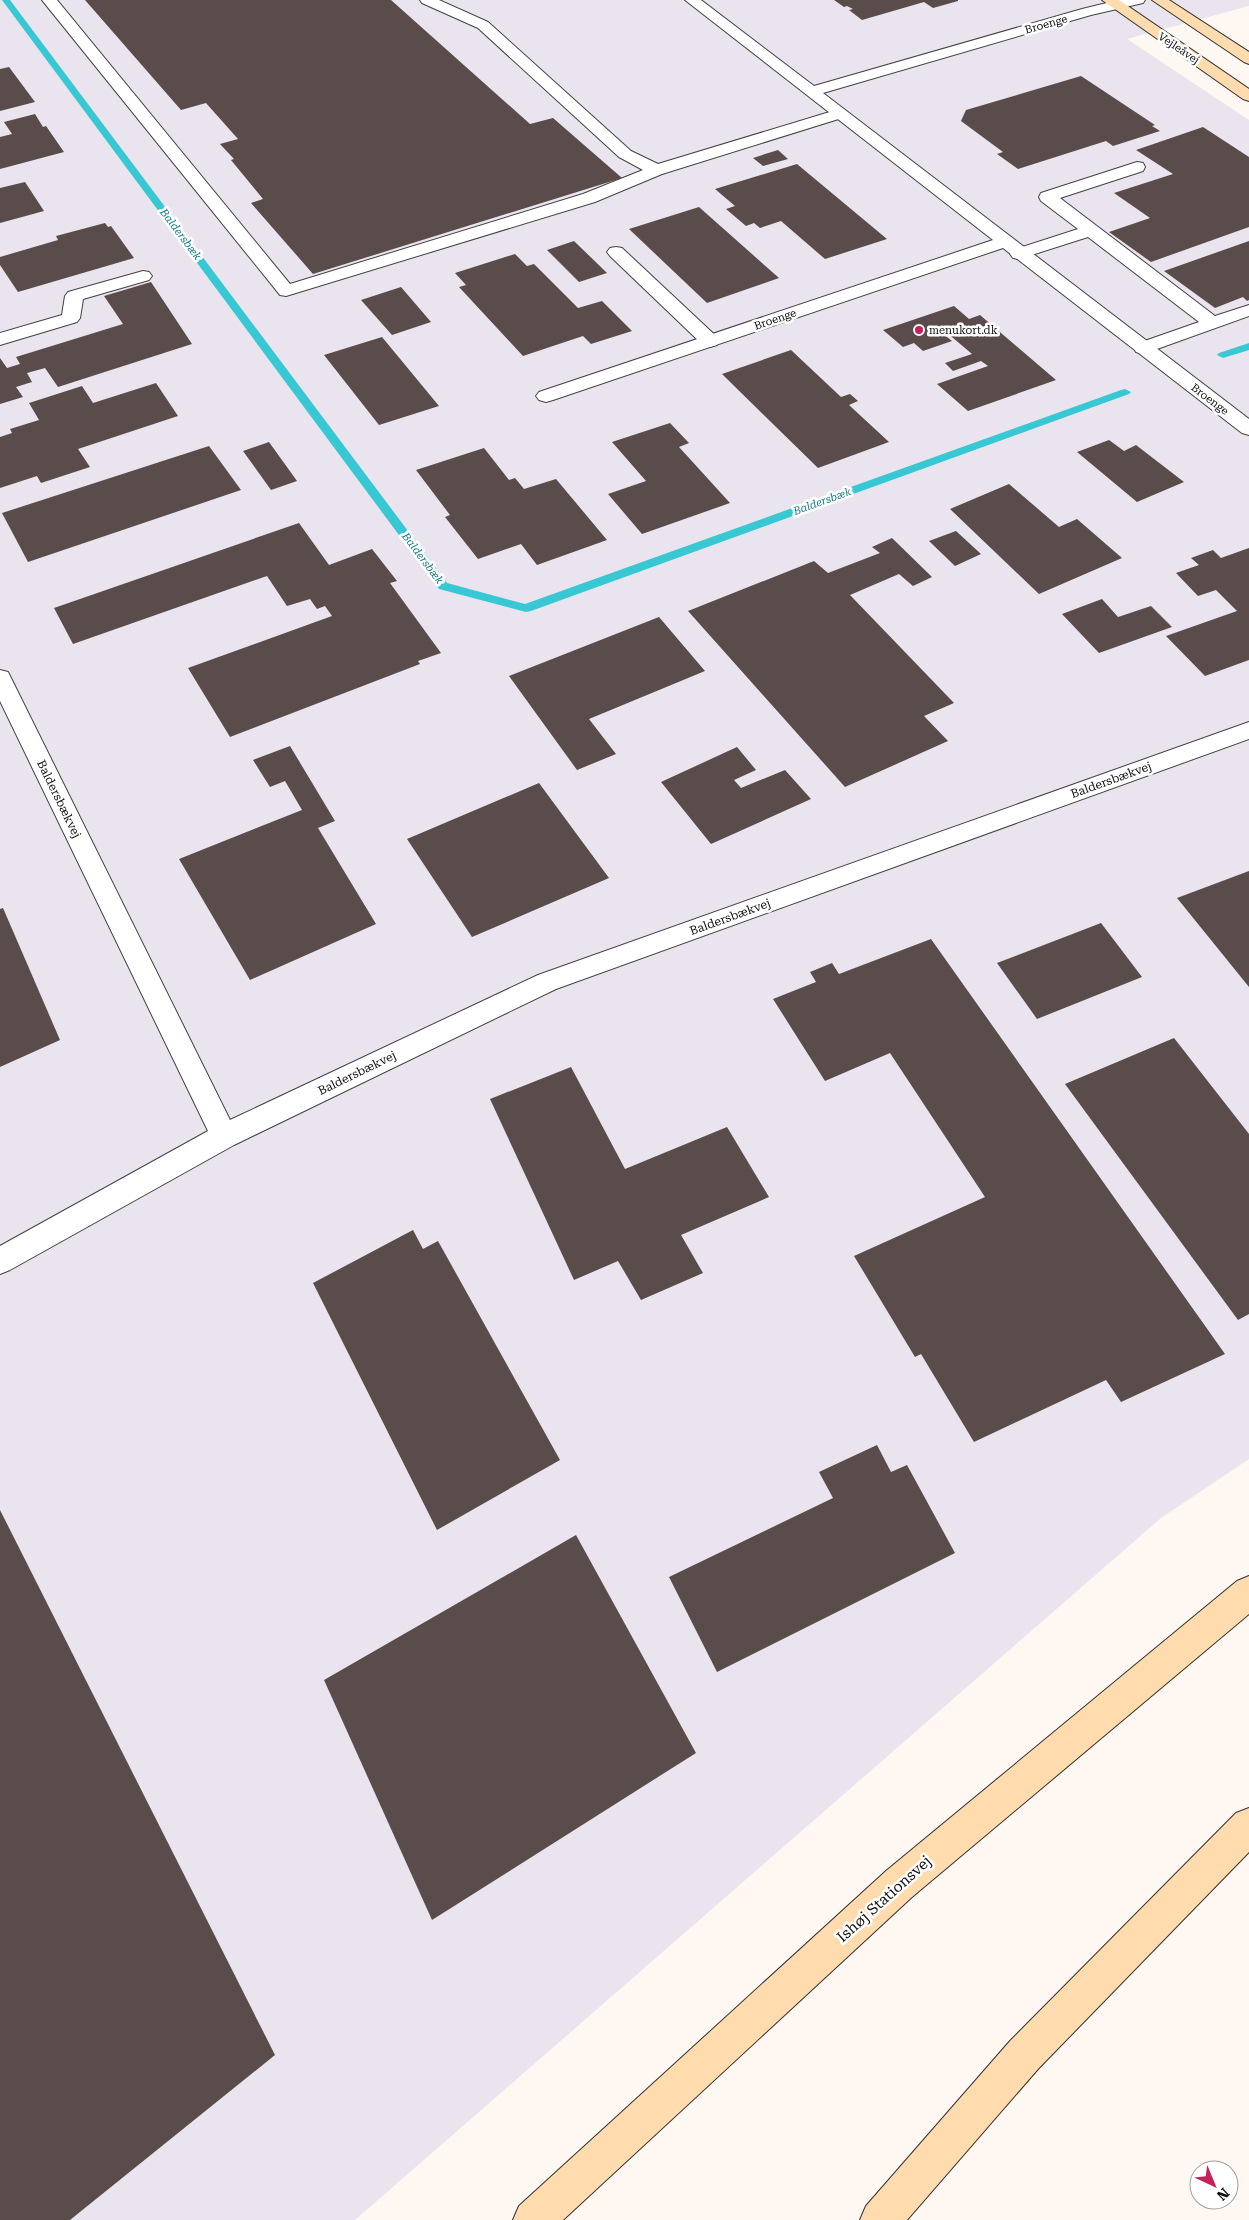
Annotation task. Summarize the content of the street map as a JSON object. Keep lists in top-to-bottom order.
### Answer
{
  "streets": {
    "main road": ["Vejleåvej", "Ishøj Stationsvej"],
    "street": ["Broenge", "Baldersbækvej"]
  },
  "crossings": [
    ["Broenge", "Vejleåvej"]
  ],
  "water": ["Baldersbæk"],
  "places": ["menukort.dk"],
  "north": "bottom right"
}
